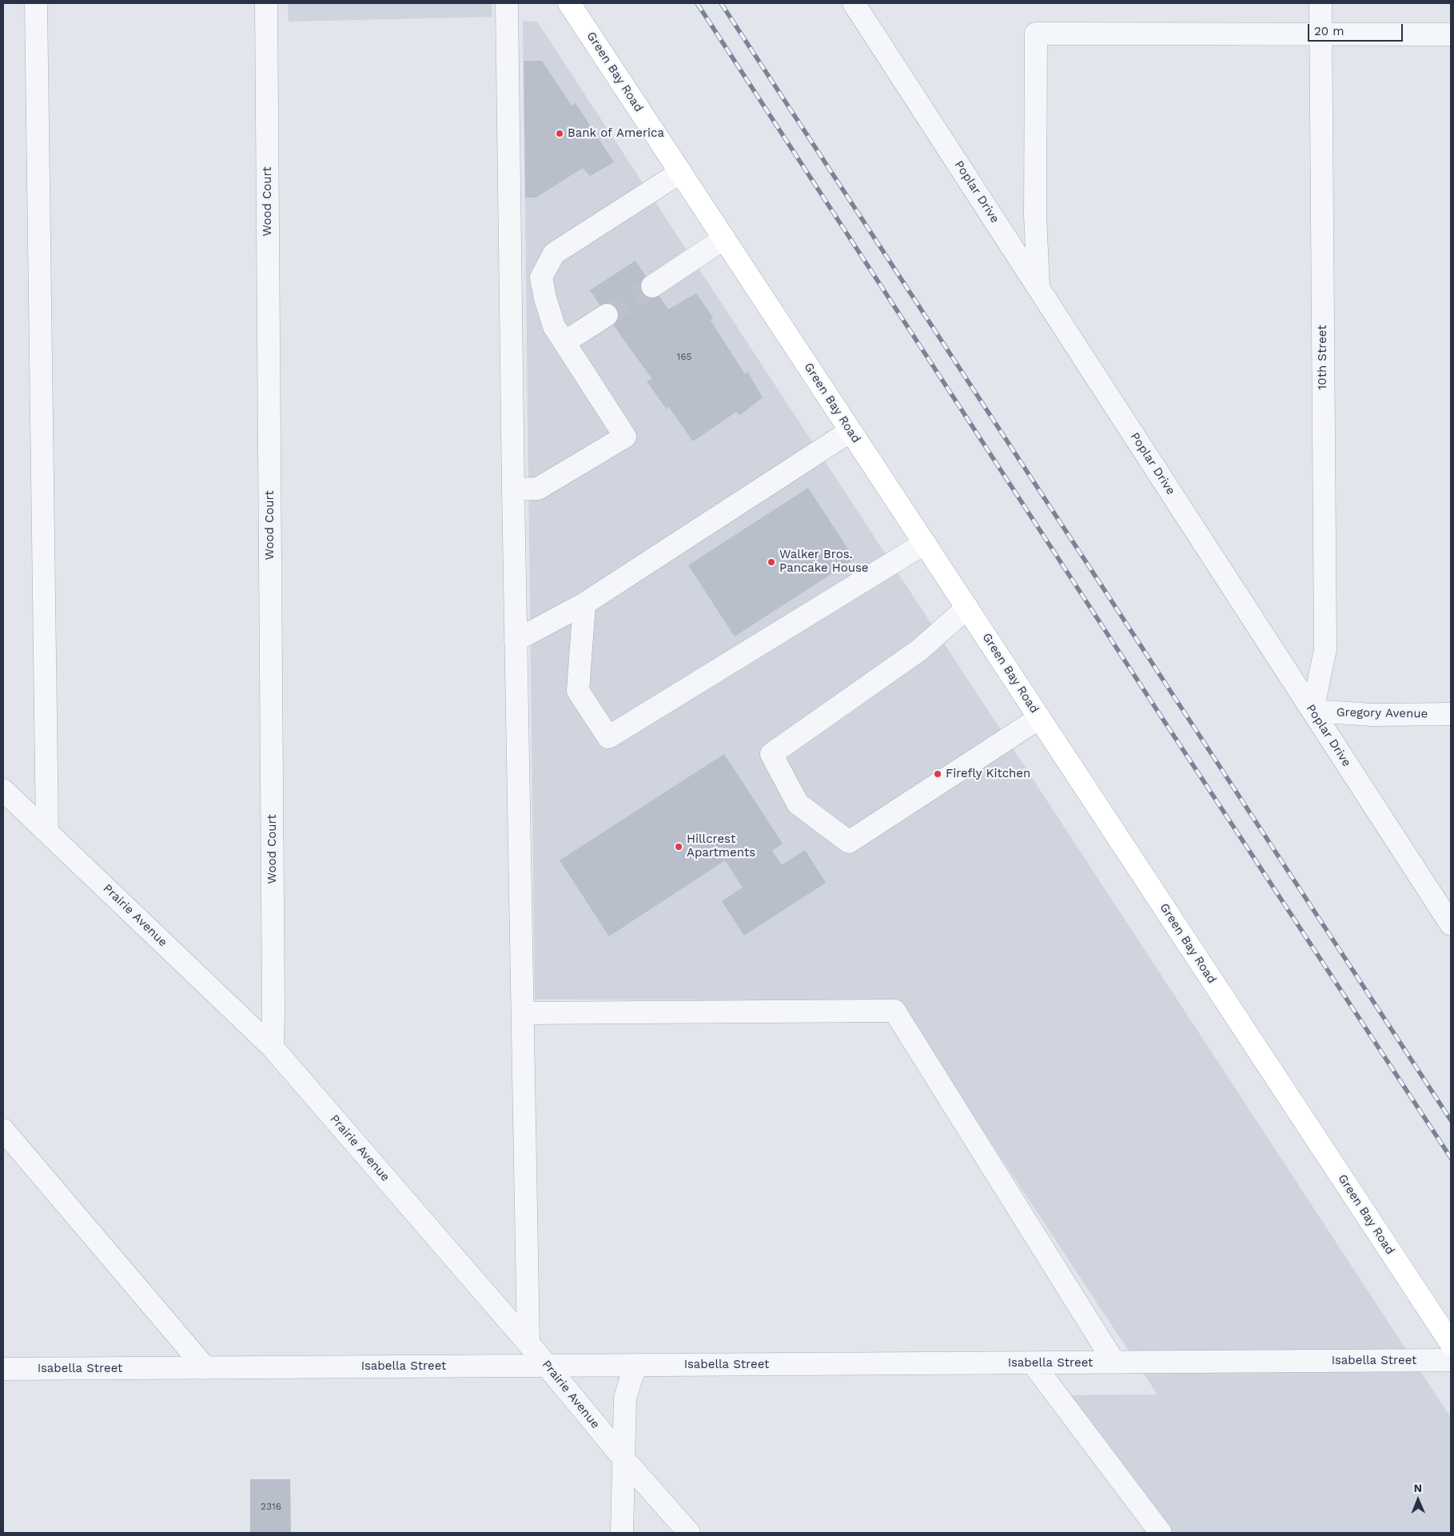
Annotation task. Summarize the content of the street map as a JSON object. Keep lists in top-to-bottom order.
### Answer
{
  "streets": {
    "main road": ["Green Bay Road"],
    "street": [
      "Poplar Drive",
      "Wood Court",
      "10th Street",
      "Gregory Avenue",
      "Prairie Avenue",
      "Isabella Street"
    ]
  },
  "crossings": [
    ["Poplar Drive", "10th Street"],
    ["Poplar Drive", "Gregory Avenue"],
    ["Wood Court", "Prairie Avenue"],
    ["10th Street", "Gregory Avenue"],
    ["Prairie Avenue", "Isabella Street"]
  ],
  "places": [
    "Bank of America",
    "Walker Bros. Pancake House",
    "Firefly Kitchen",
    "Hillcrest Apartments"
  ],
  "house_numbers": ["165", "2316"],
  "scale_bar": "20 m",
  "north": "top"
}
